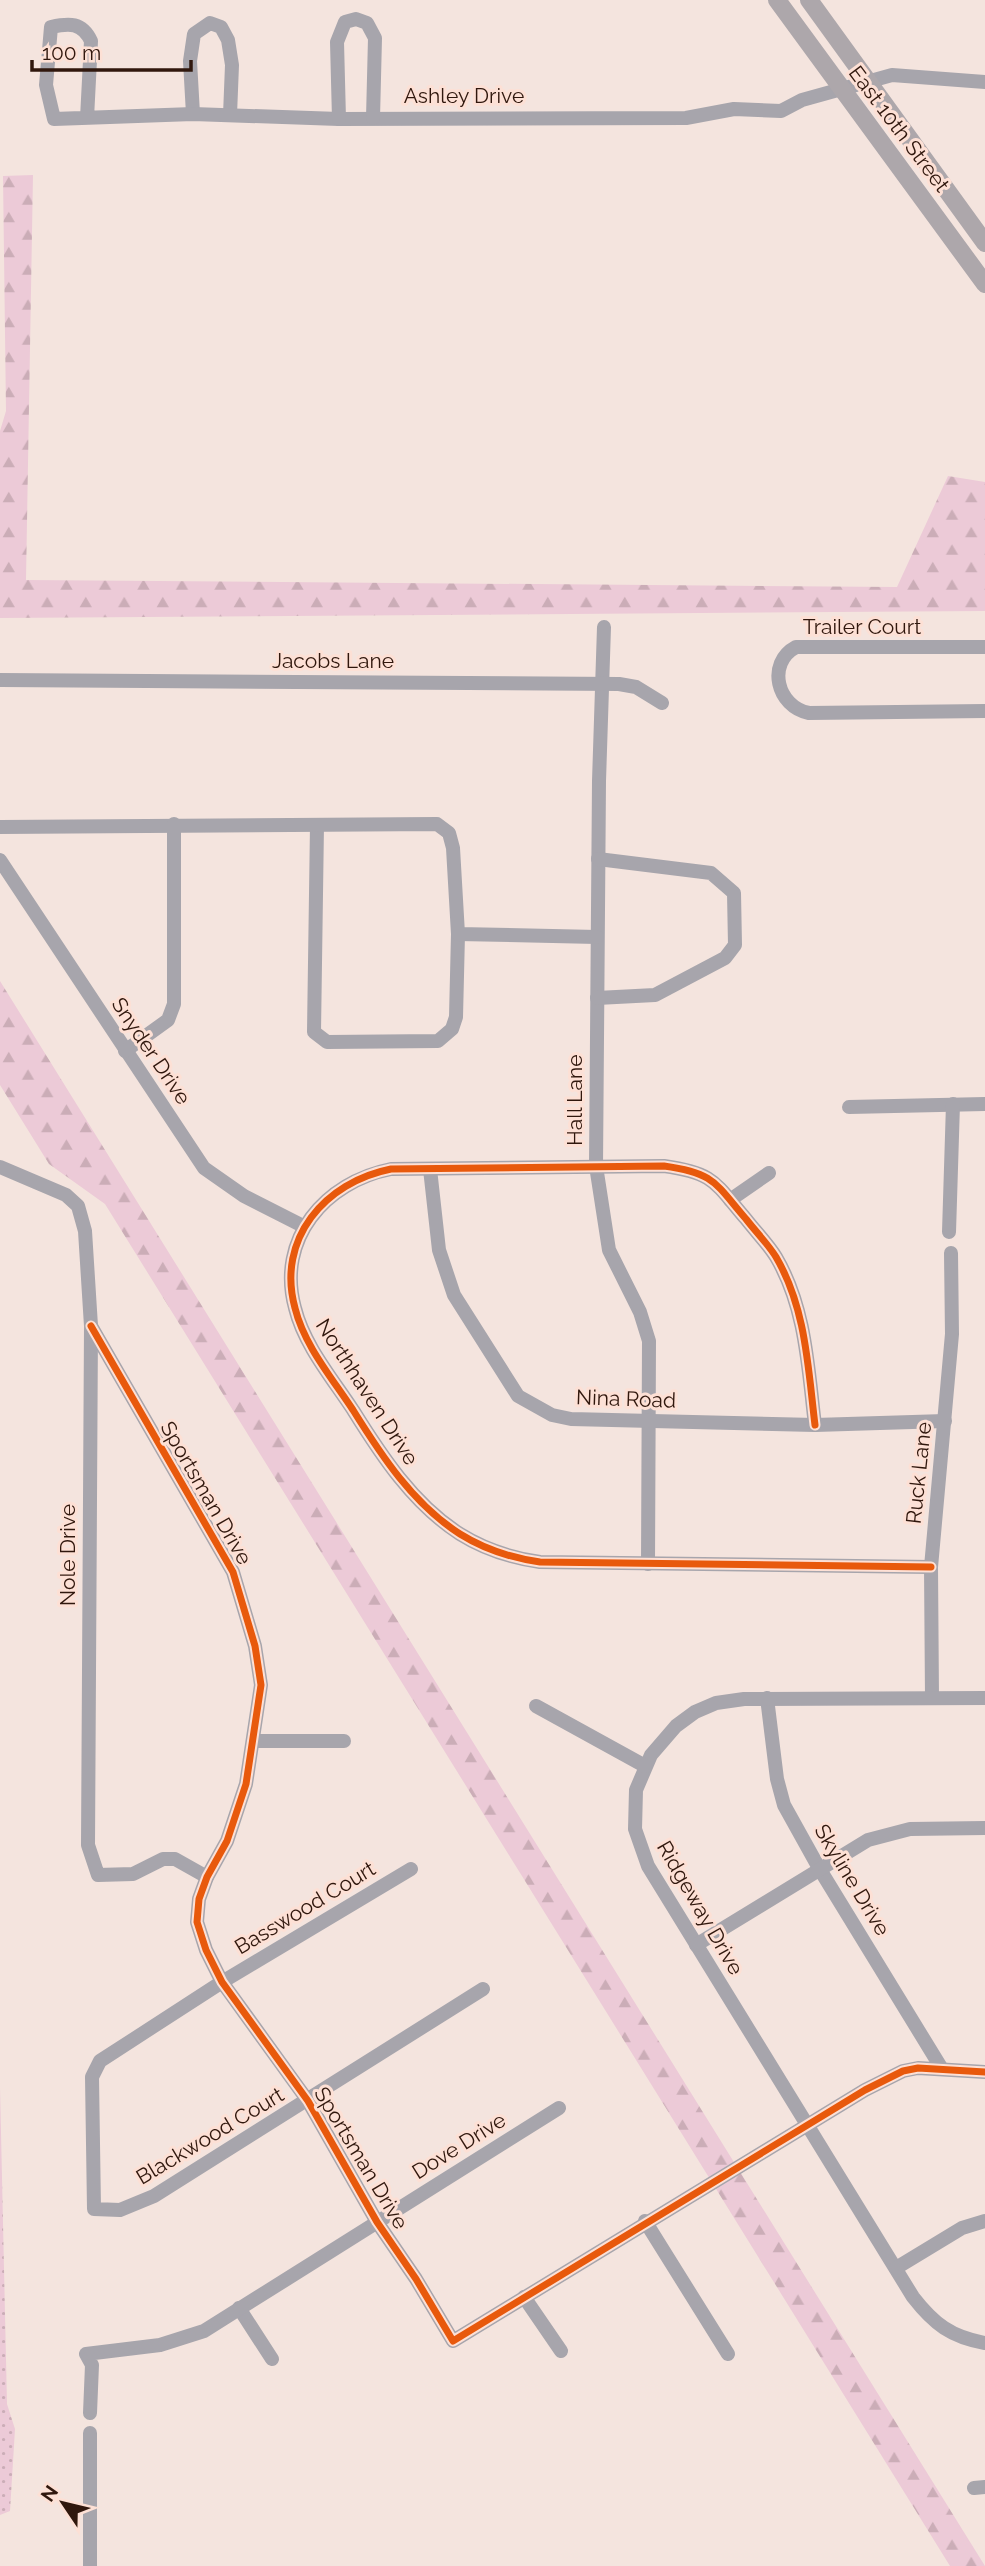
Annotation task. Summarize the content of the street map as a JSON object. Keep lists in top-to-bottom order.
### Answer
{
  "streets": {
    "main road": ["East 10th Street"],
    "street": [
      "Ashley Drive",
      "Trailer Court",
      "Jacobs Lane",
      "Snyder Drive",
      "Hall Lane",
      "Northhaven Drive",
      "Nina Road",
      "Ruck Lane",
      "Sportsman Drive",
      "Nole Drive",
      "Skyline Drive",
      "Basswood Court",
      "Ridgeway Drive",
      "Blackwood Court",
      "Dove Drive"
    ]
  },
  "crossings": [
    ["Ashley Drive", "East 10th Street"],
    ["Jacobs Lane", "Hall Lane"],
    ["Snyder Drive", "Northhaven Drive"],
    ["Hall Lane", "Northhaven Drive"],
    ["Hall Lane", "Nina Road"],
    ["Northhaven Drive", "Nina Road"],
    ["Northhaven Drive", "Ruck Lane"],
    ["Nina Road", "Ruck Lane"],
    ["Ruck Lane", "Ridgeway Drive"],
    ["Sportsman Drive", "Nole Drive"],
    ["Sportsman Drive", "Skyline Drive"],
    ["Sportsman Drive", "Basswood Court"],
    ["Sportsman Drive", "Ridgeway Drive"],
    ["Sportsman Drive", "Blackwood Court"],
    ["Sportsman Drive", "Dove Drive"],
    ["Skyline Drive", "Ridgeway Drive"],
    ["Basswood Court", "Blackwood Court"]
  ],
  "scale_bar": "100 m",
  "north": "top left"
}
